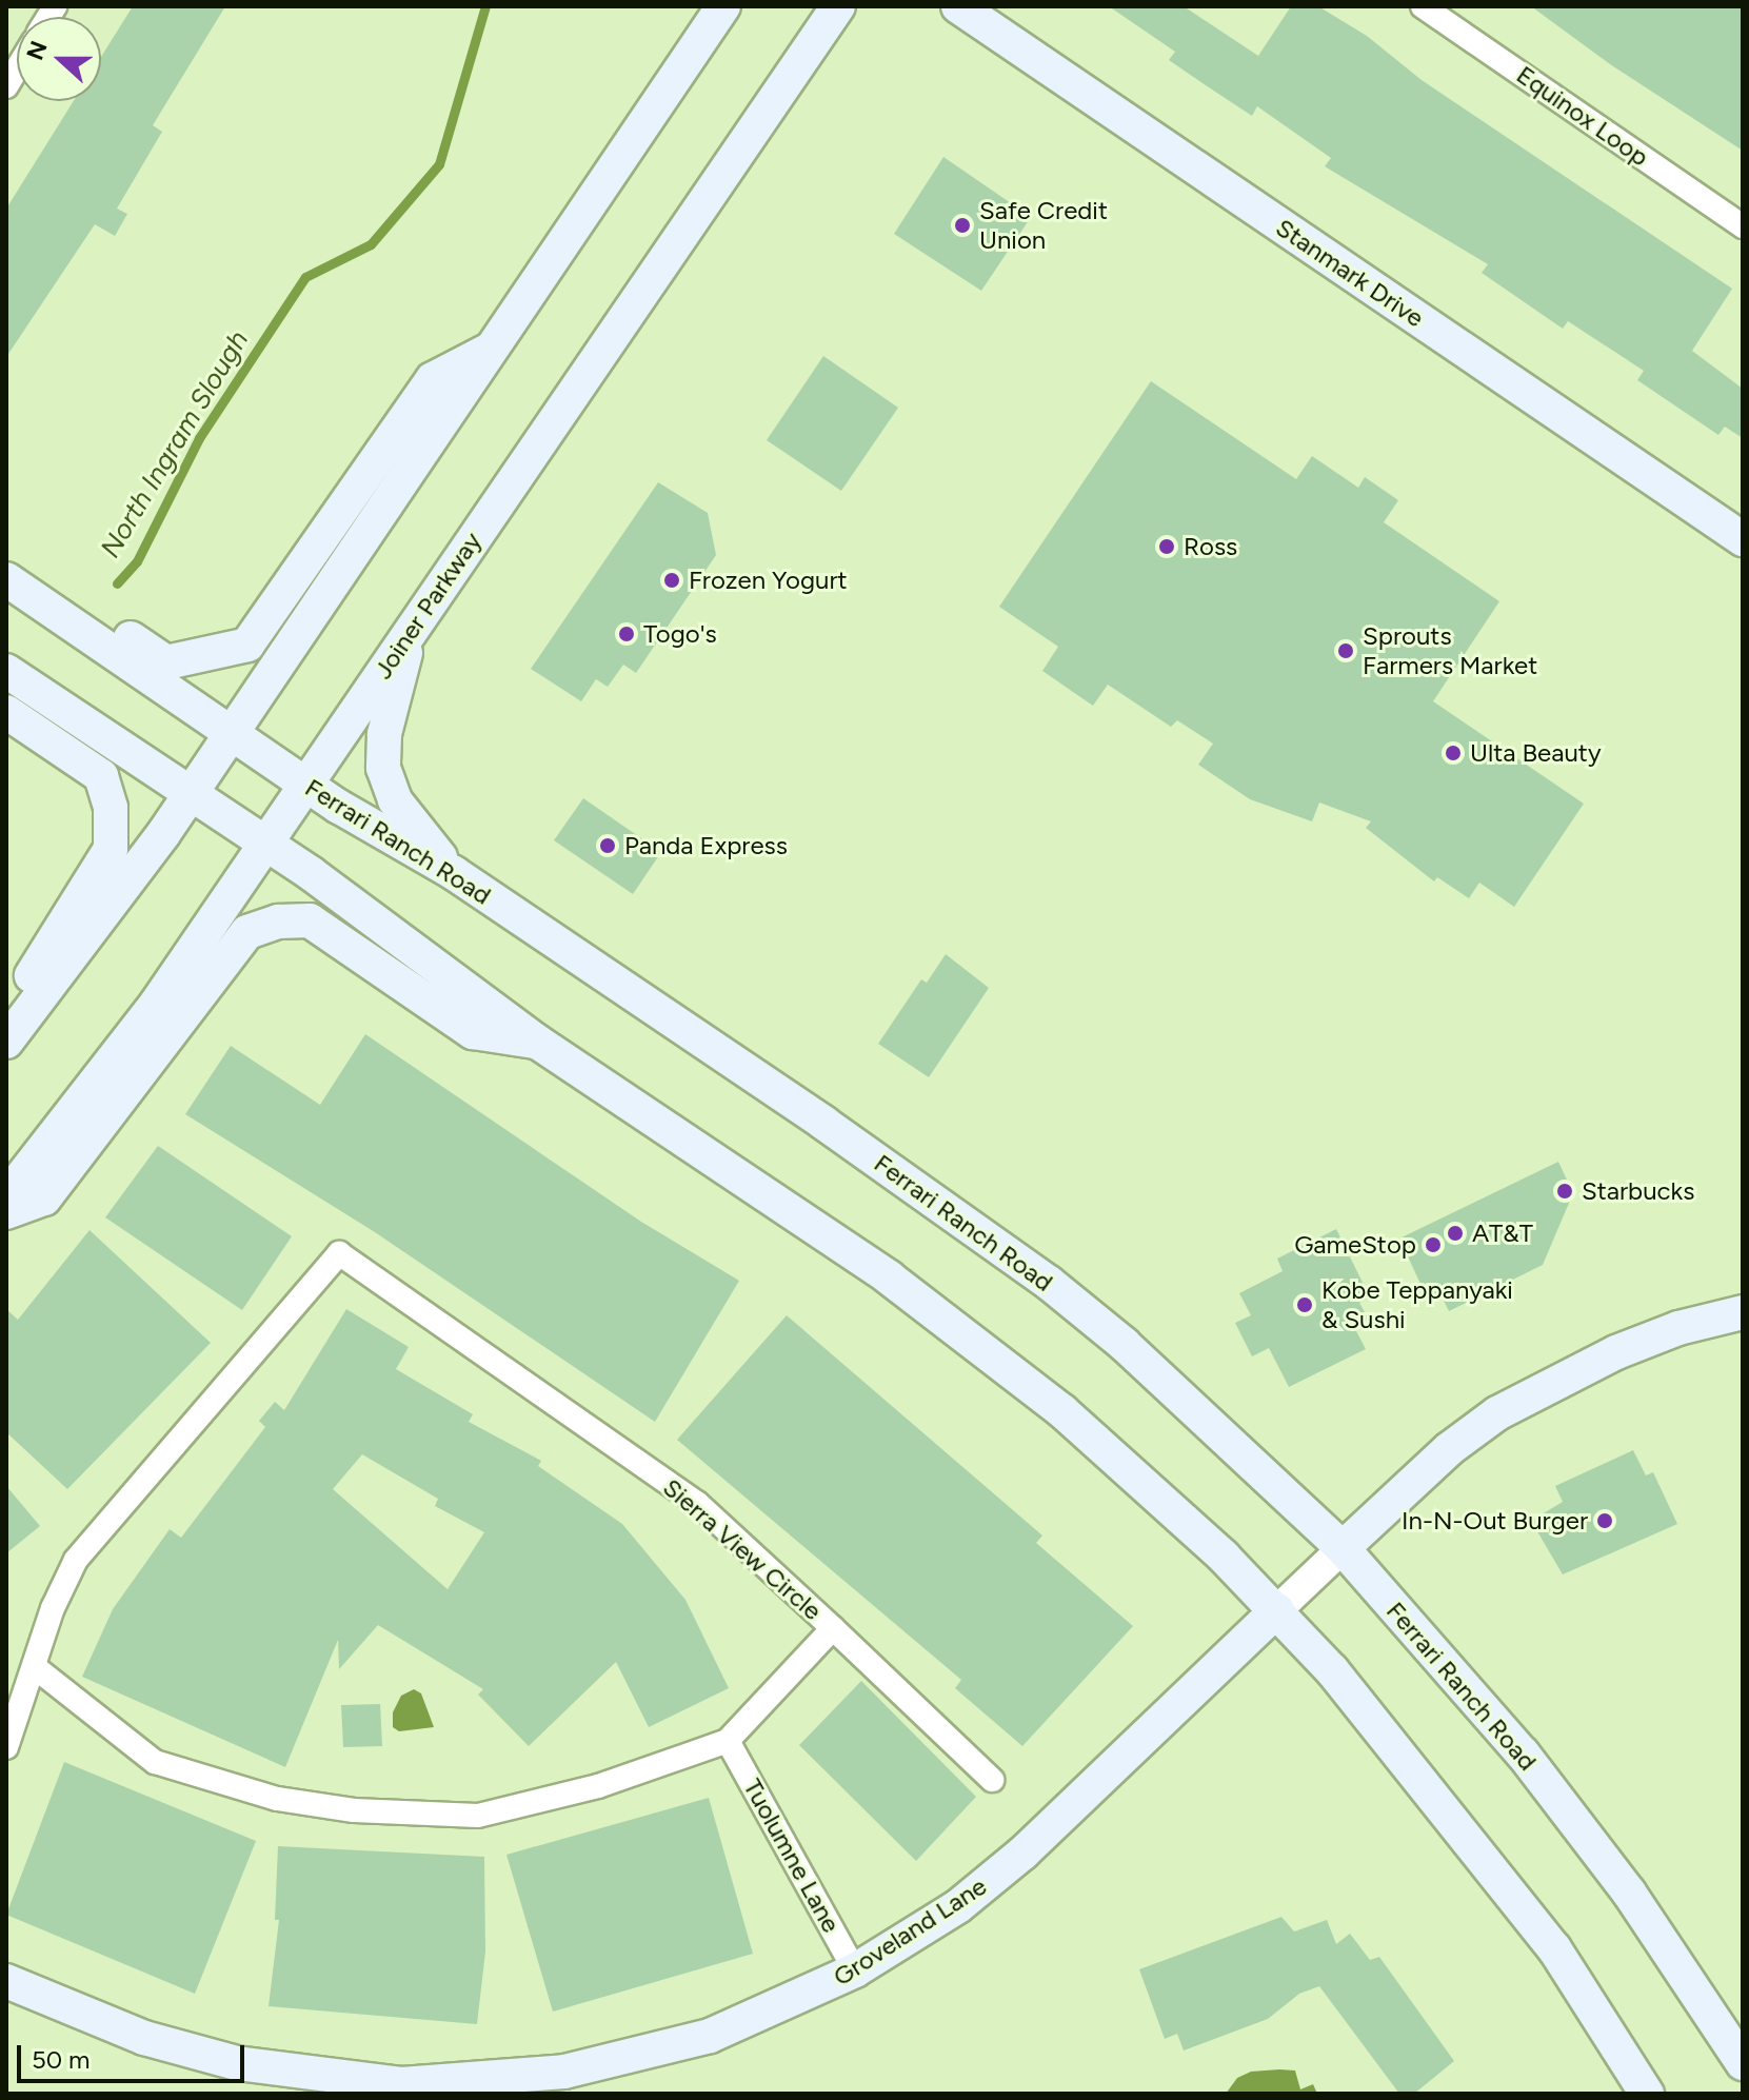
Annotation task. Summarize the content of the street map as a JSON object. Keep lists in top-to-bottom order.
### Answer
{
  "streets": {
    "main road": [
      "Stanmark Drive",
      "Joiner Parkway",
      "Ferrari Ranch Road",
      "Groveland Lane"
    ],
    "street": ["Equinox Loop", "Sierra View Circle", "Tuolumne Lane"]
  },
  "crossings": [
    ["Joiner Parkway", "Ferrari Ranch Road"],
    ["Ferrari Ranch Road", "Groveland Lane"],
    ["Sierra View Circle", "Tuolumne Lane"],
    ["Tuolumne Lane", "Groveland Lane"]
  ],
  "water": ["North Ingram Slough"],
  "places": [
    "Safe Credit Union",
    "Ross",
    "Frozen Yogurt",
    "Togo's",
    "Sprouts Farmers Market",
    "Ulta Beauty",
    "Panda Express",
    "Starbucks",
    "AT&T",
    "GameStop",
    "Kobe Teppanyaki & Sushi",
    "In-N-Out Burger"
  ],
  "scale_bar": "50 m",
  "north": "left"
}
